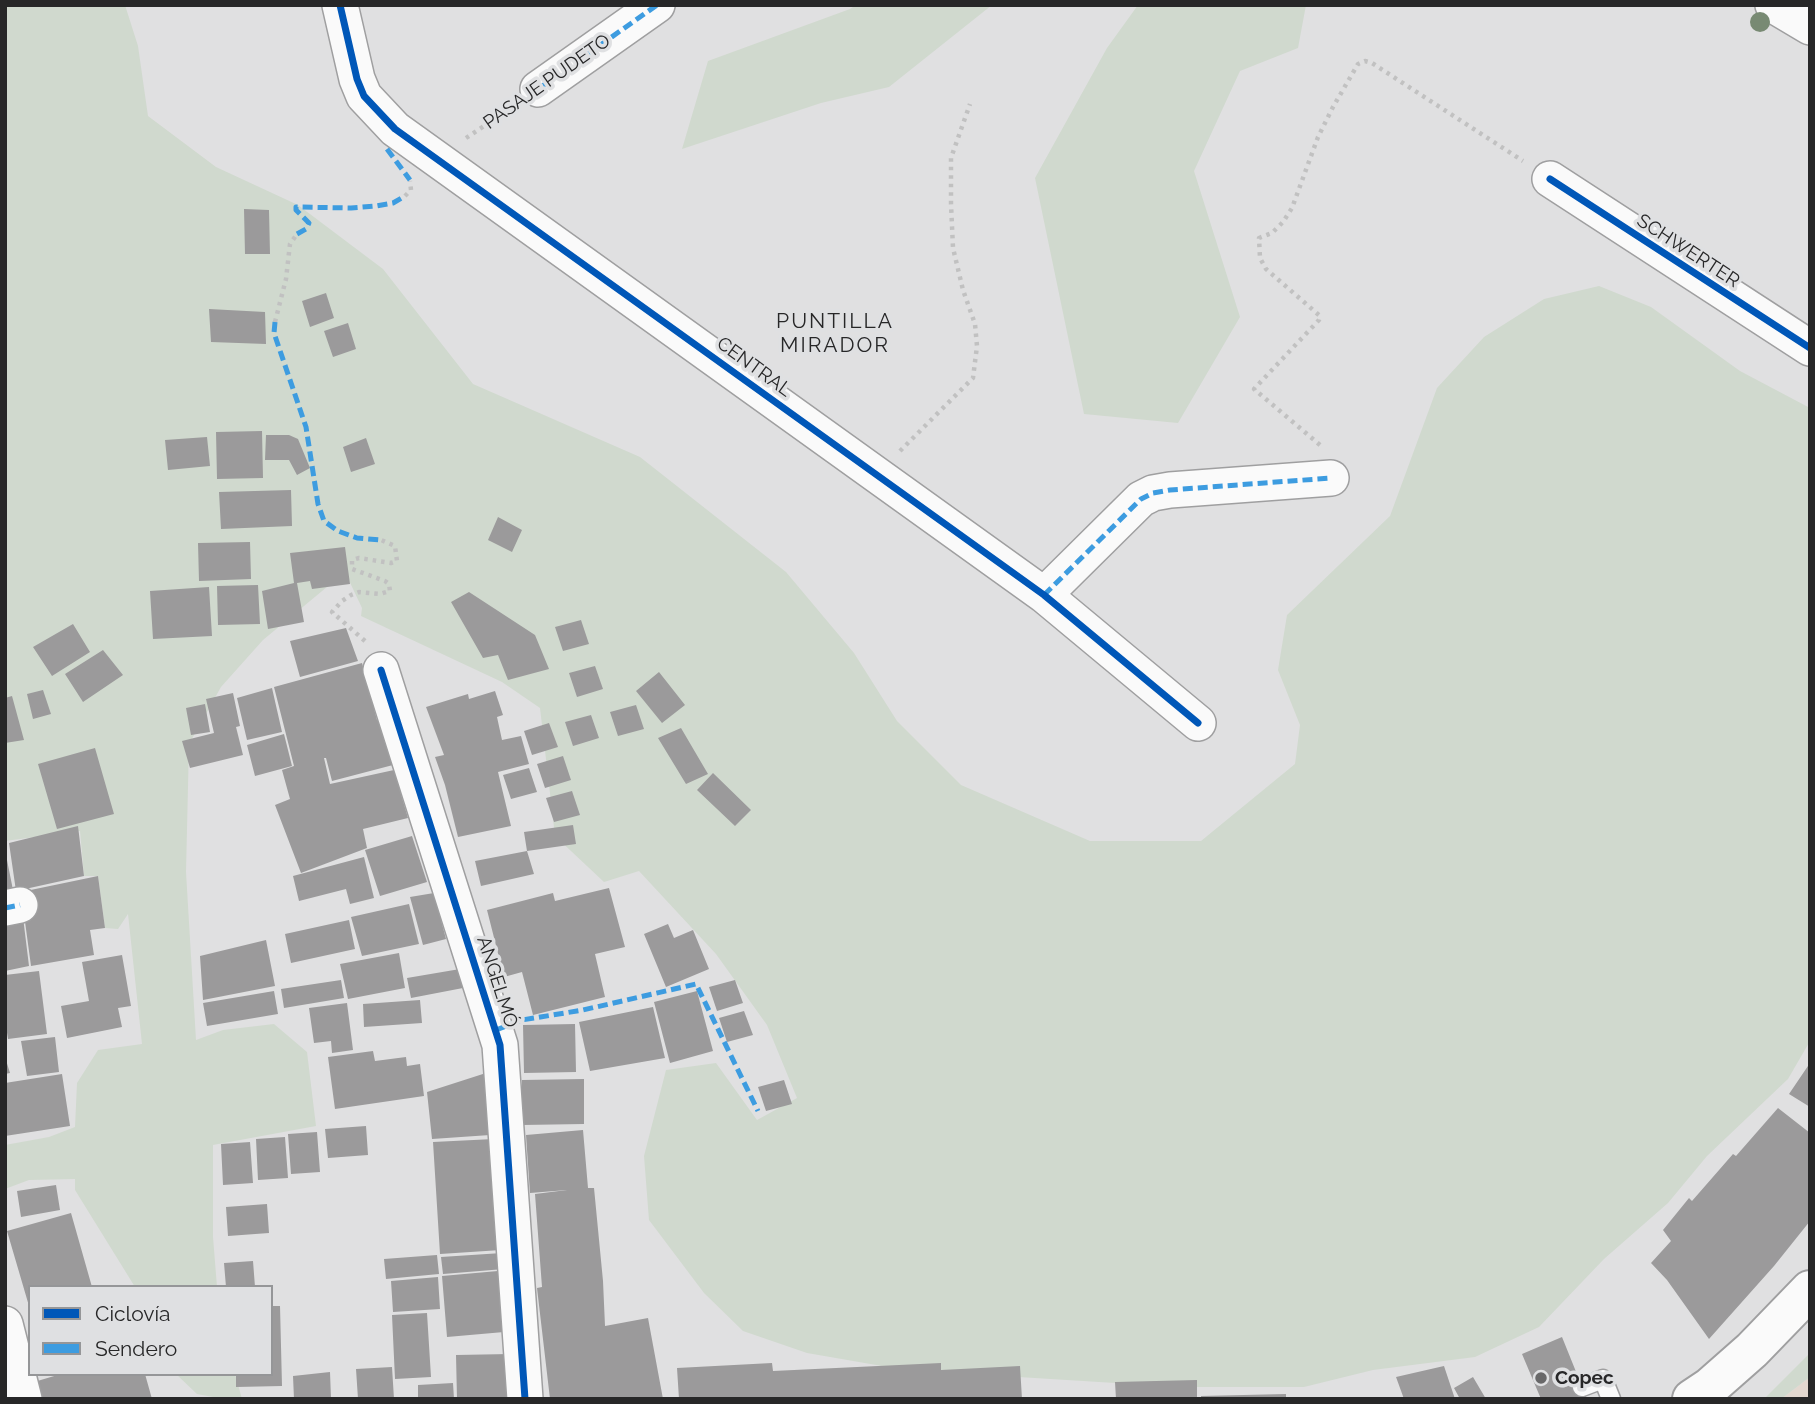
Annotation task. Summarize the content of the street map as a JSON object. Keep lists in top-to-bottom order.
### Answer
{
  "streets": {
    "street": [
      "PASAJE PUDETO",
      "SCHWERTER",
      "CENTRAL",
      "ANGELMÓ"
    ]
  },
  "crossings": [
    ["PASAJE PUDETO", "CENTRAL"]
  ],
  "districts": ["PUNTILLA MIRADOR"],
  "places": ["Copec"],
  "legend": ["Ciclovía", "Sendero"]
}
